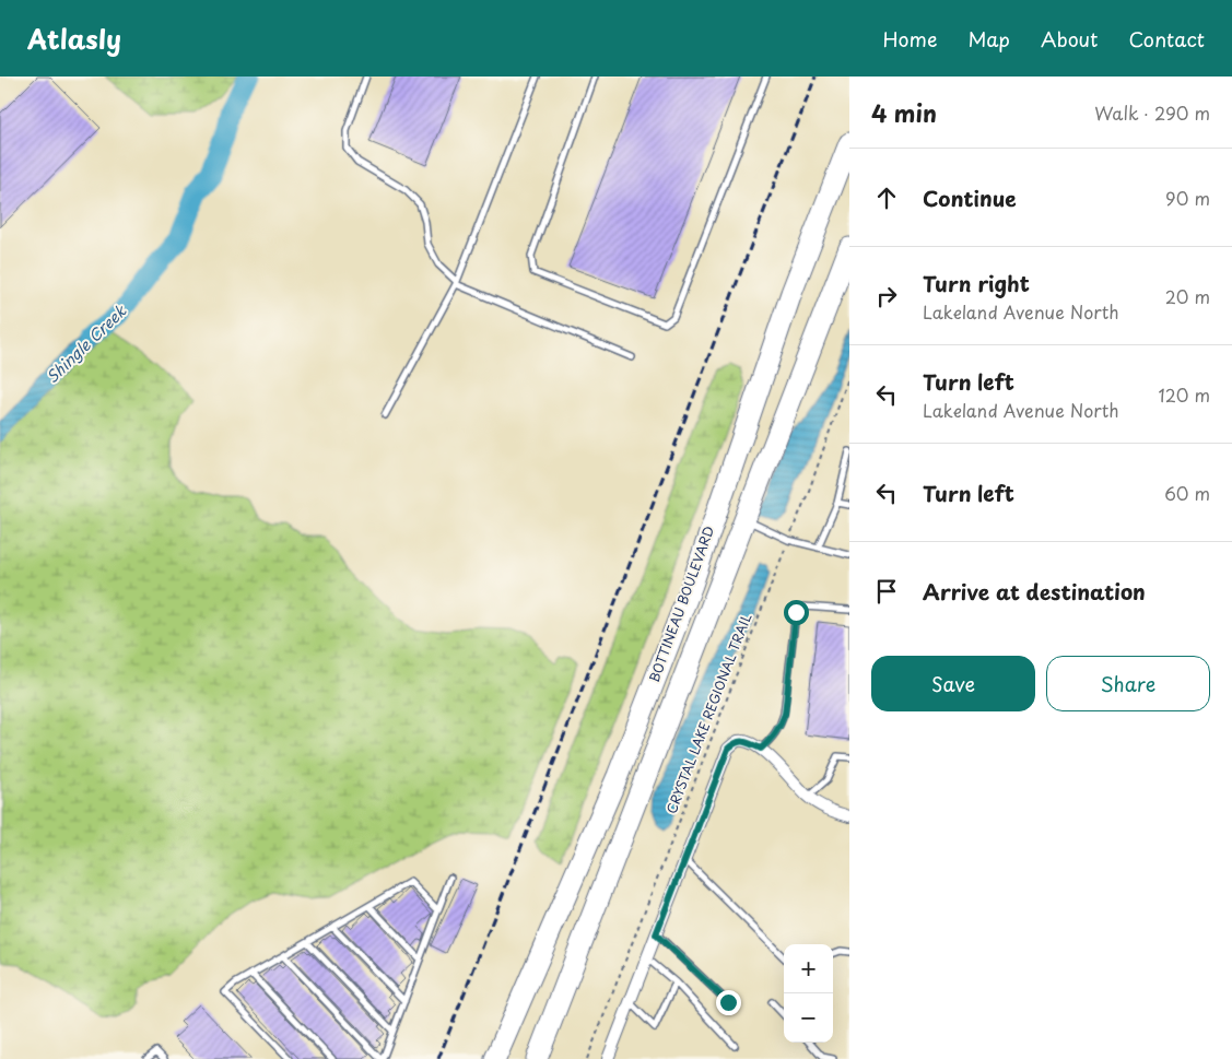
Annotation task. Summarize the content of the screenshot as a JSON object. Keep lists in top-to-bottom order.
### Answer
{
  "streets": {
    "highway": ["BOTTINEAU BOULEVARD"],
    "path": ["CRYSTAL LAKE REGIONAL TRAIL"]
  },
  "water": ["Shingle Creek"],
  "page": {
    "header": "Atlasly",
    "nav": [
      "Home",
      "Map",
      "About",
      "Contact"
    ],
    "heading": ["4 min", "Walk · 290 m"],
    "list": [
      ["Continue", "90 m"],
      ["Turn right", "Lakeland Avenue North", "20 m"],
      ["Turn left", "Lakeland Avenue North", "120 m"],
      ["Turn left", "60 m"],
      "Arrive at destination"
    ],
    "buttons": ["Save", "Share"],
    "map_buttons": ["+", "−"]
  }
}
